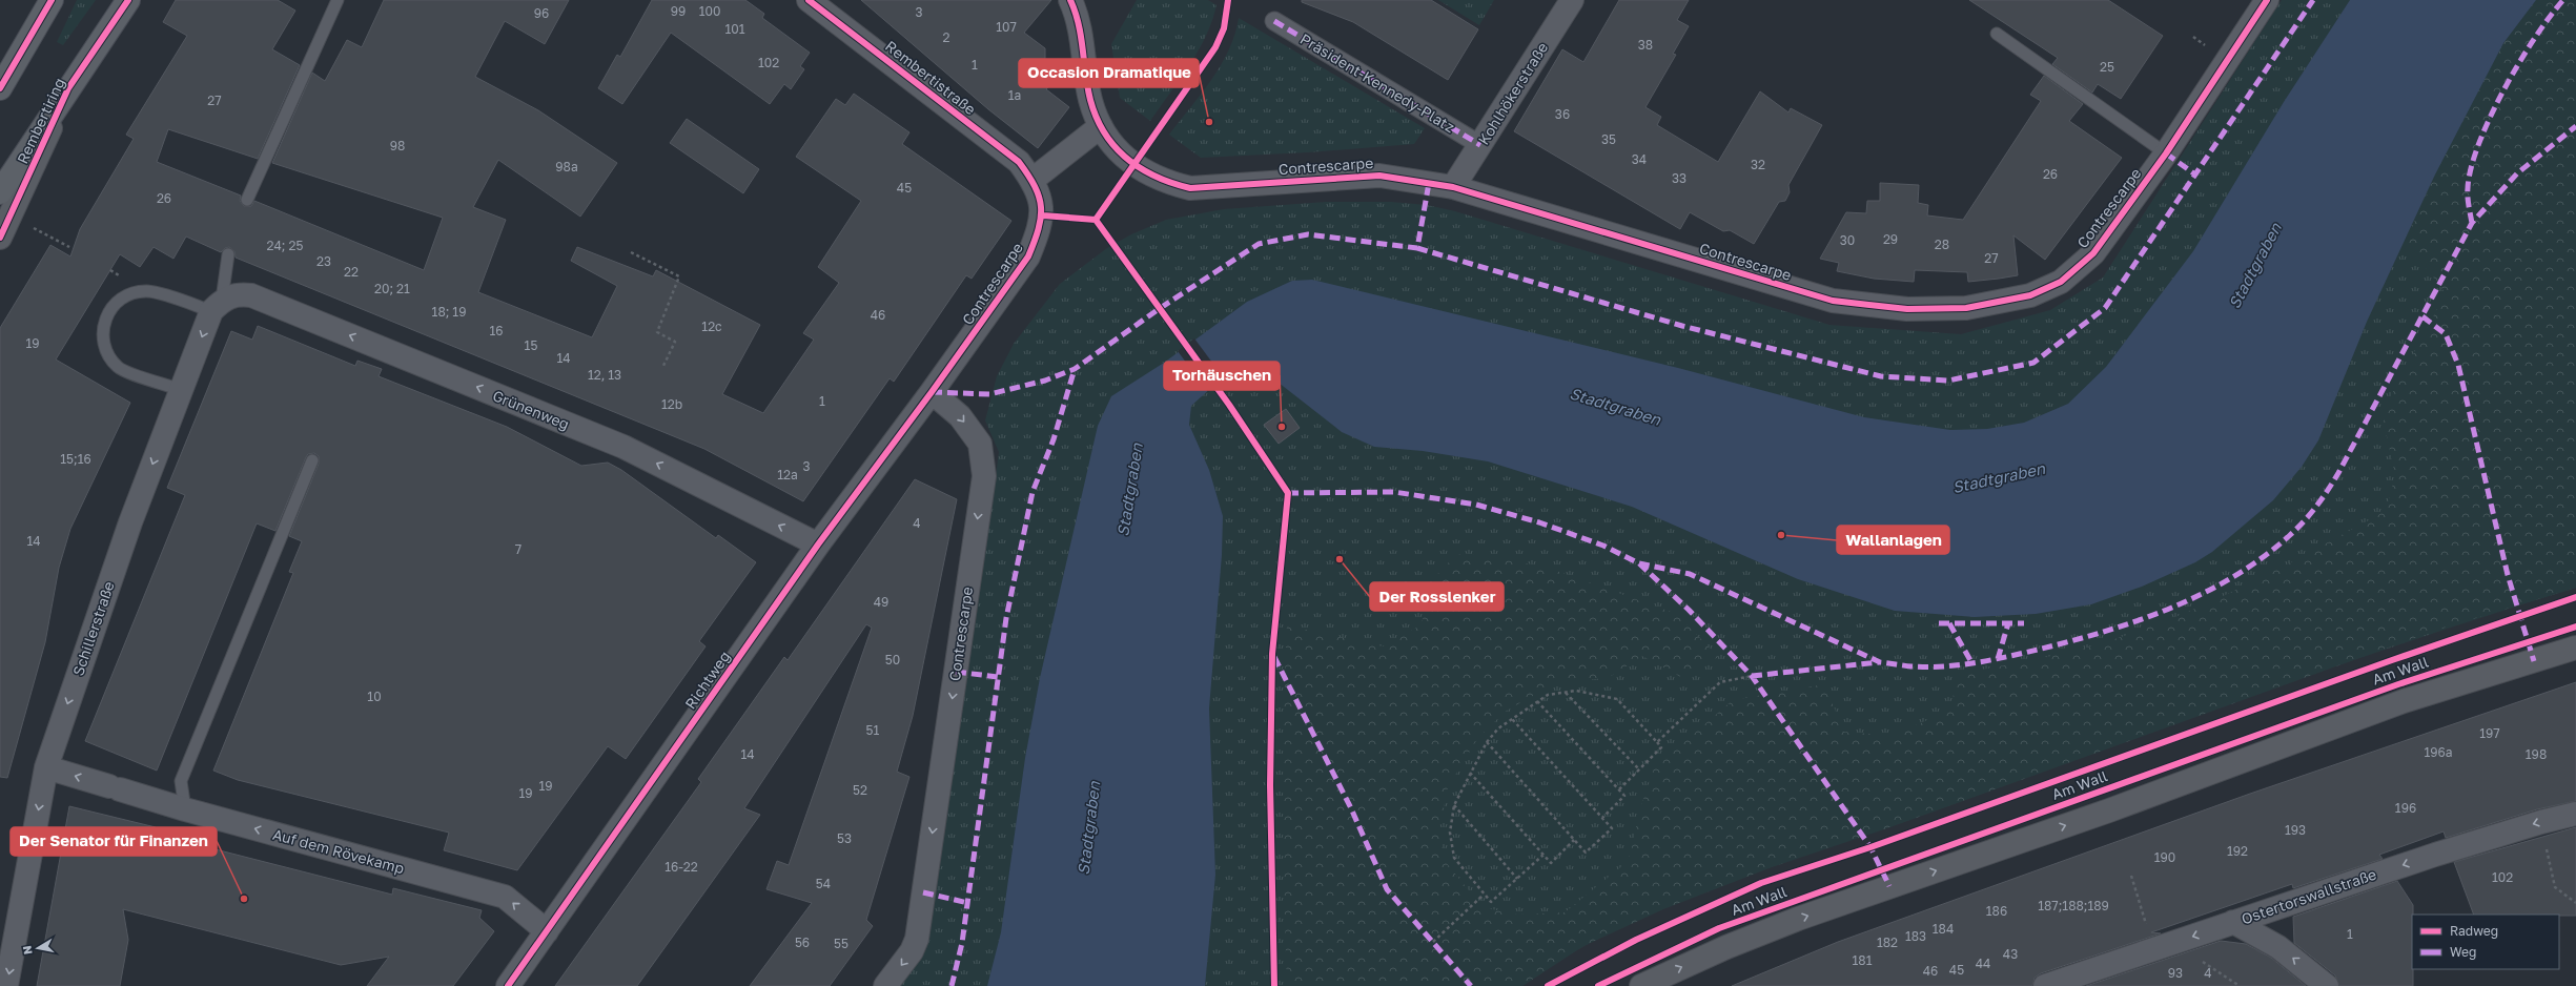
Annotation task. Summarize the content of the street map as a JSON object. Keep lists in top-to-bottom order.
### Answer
{
  "streets": {
    "main road": ["Rembertiring", "Am Wall"],
    "street": [
      "Rembertistraße",
      "Präsident-Kennedy-Platz",
      "Kohlhökerstraße",
      "Contrescarpe",
      "Grünenweg",
      "Schillerstraße",
      "Richtweg",
      "Auf dem Rövekamp",
      "Ostertorswallstraße"
    ]
  },
  "crossings": [
    ["Rembertistraße", "Contrescarpe"],
    ["Präsident-Kennedy-Platz", "Kohlhökerstraße"],
    ["Kohlhökerstraße", "Contrescarpe"],
    ["Contrescarpe", "Richtweg"],
    ["Grünenweg", "Schillerstraße"],
    ["Grünenweg", "Richtweg"],
    ["Schillerstraße", "Auf dem Rövekamp"],
    ["Richtweg", "Auf dem Rövekamp"]
  ],
  "one_way": [
    "Grünenweg",
    "Schillerstraße",
    "Am Wall",
    "Auf dem Rövekamp",
    "Ostertorswallstraße"
  ],
  "water": ["Stadtgraben"],
  "places": [
    "Occasion Dramatique",
    "Torhäuschen",
    "Wallanlagen",
    "Der Rosslenker",
    "Der Senator für Finanzen"
  ],
  "house_numbers": [
    "99",
    "100",
    "3",
    "96",
    "107",
    "101",
    "2",
    "38",
    "102",
    "1",
    "25",
    "1a",
    "27",
    "36",
    "35",
    "98",
    "34",
    "32",
    "98a",
    "26",
    "33",
    "45",
    "26",
    "29",
    "30",
    "28",
    "24; 25",
    "27",
    "23",
    "22",
    "20; 21",
    "18; 19",
    "46",
    "12c",
    "16",
    "19",
    "15",
    "14",
    "12, 13",
    "1",
    "12b",
    "15;16",
    "3",
    "12a",
    "4",
    "14",
    "7",
    "49",
    "50",
    "10",
    "51",
    "197",
    "196a",
    "14",
    "198",
    "19",
    "52",
    "19",
    "196",
    "193",
    "53",
    "192",
    "190",
    "16-22",
    "102",
    "54",
    "187;188;189",
    "186",
    "184",
    "1",
    "183",
    "56",
    "182",
    "55",
    "43",
    "181",
    "44",
    "45",
    "46",
    "93",
    "4"
  ],
  "legend": ["Radweg", "Weg"],
  "north": "left"
}
